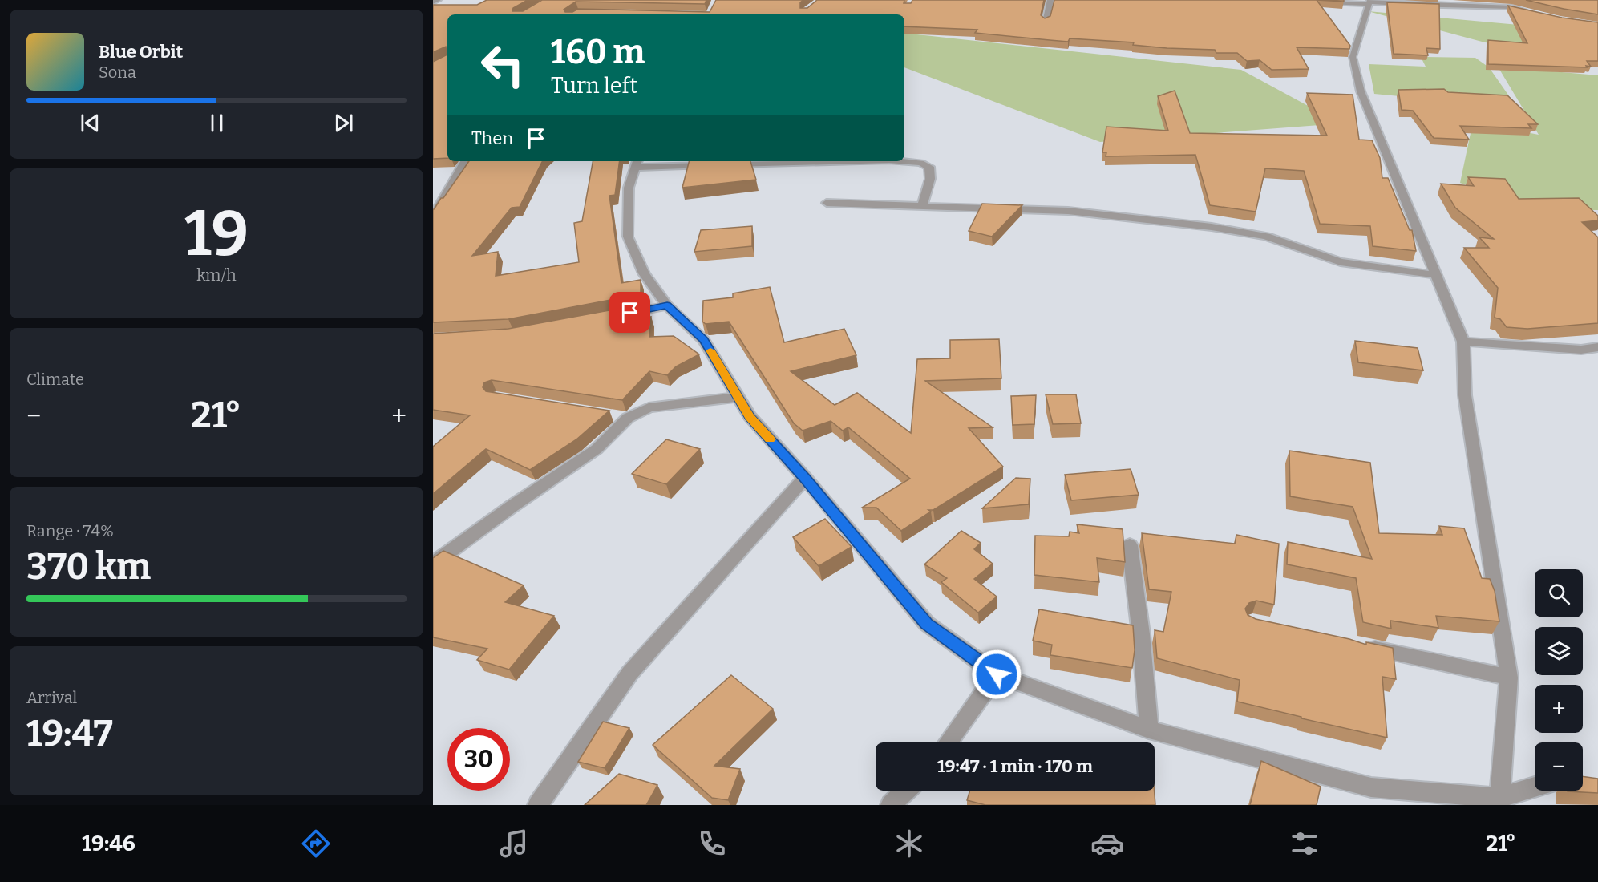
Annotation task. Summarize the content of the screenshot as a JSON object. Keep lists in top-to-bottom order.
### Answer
{
  "page": {
    "turn": ["160 m", "Turn left"],
    "song": ["Blue Orbit", "Sona"],
    "then": "Then",
    "tile": [
      ["19", "km/h"],
      "Climate",
      ["Range · 74%", "370 km"],
      ["Arrival", "19:47"]
    ],
    "heat": ["−", "21°", "+"],
    "map_buttons": ["+", "−"],
    "limit": "30",
    "trip": "19:47 · 1 min · 170 m",
    "tabs": ["19:46", "21°"]
  }
}
